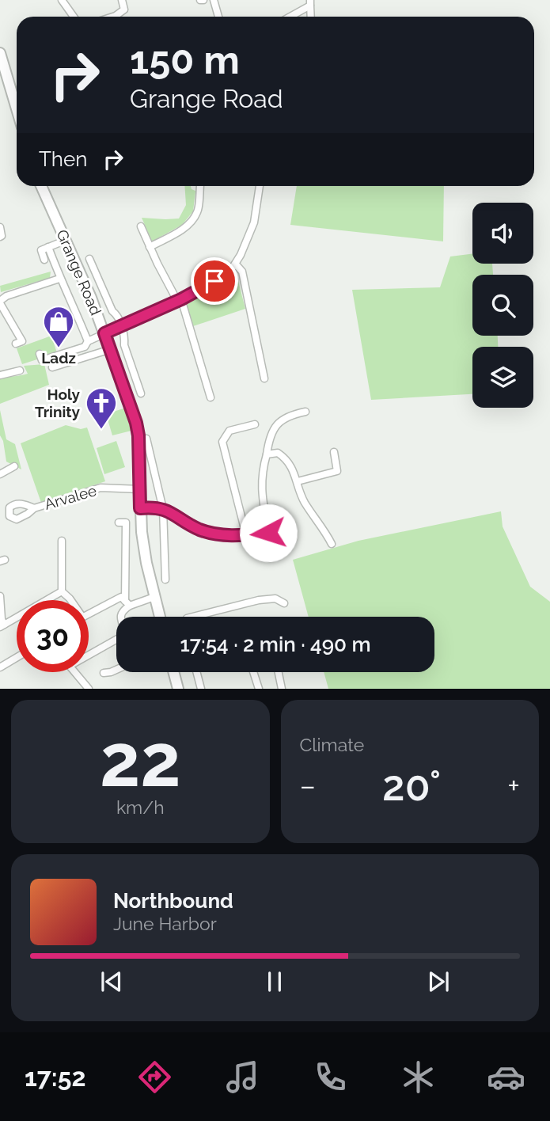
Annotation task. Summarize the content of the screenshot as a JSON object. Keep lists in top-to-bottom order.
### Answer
{
  "streets": {
    "main road": ["Grange Road"],
    "street": ["Arvalee"]
  },
  "crossings": [
    ["Grange Road", "Arvalee"]
  ],
  "places": {
    "shop": ["Ladz"],
    "church": ["Holy Trinity"]
  },
  "page": {
    "turn": ["150 m", "Grange Road"],
    "then": "Then",
    "limit": "30",
    "trip": "17:54 · 2 min · 490 m",
    "tile": [
      ["22", "km/h"],
      "Climate"
    ],
    "heat": ["−", "20°", "+"],
    "song": ["Northbound", "June Harbor"],
    "tabs": "17:52"
  }
}
